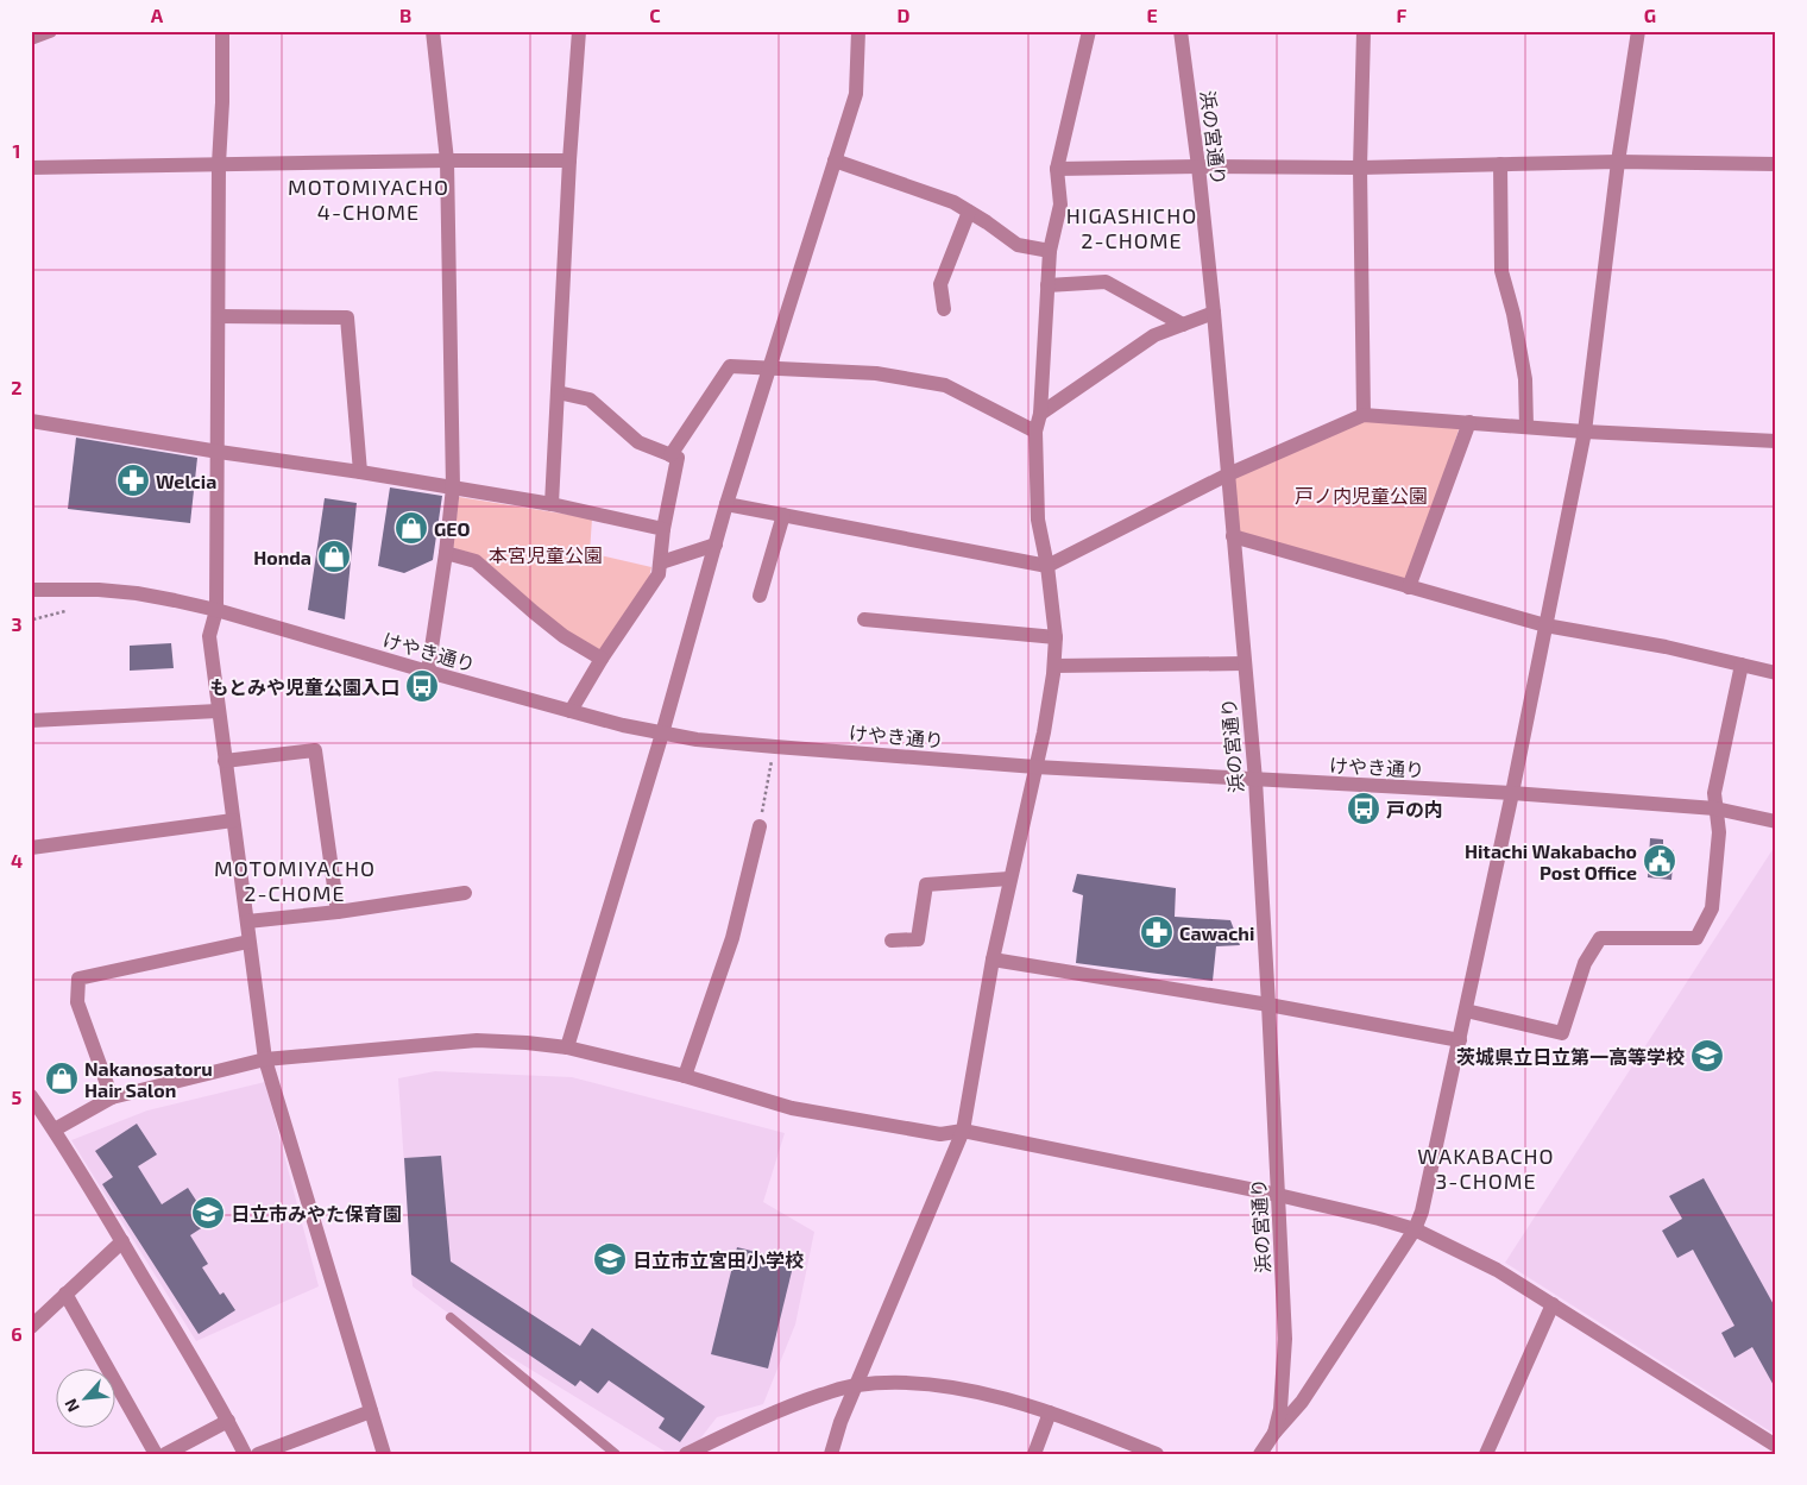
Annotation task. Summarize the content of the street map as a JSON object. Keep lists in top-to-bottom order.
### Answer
{
  "streets": {
    "street": ["浜の宮通り", "けやき通り"]
  },
  "crossings": [
    ["浜の宮通り", "けやき通り"]
  ],
  "districts": [
    "MOTOMIYACHO 4-CHOME",
    "HIGASHICHO 2-CHOME",
    "MOTOMIYACHO 2-CHOME",
    "WAKABACHO 3-CHOME"
  ],
  "parks": ["戸ノ内児童公園", "本宮児童公園"],
  "places": {
    "pharmacy": ["Welcia", "Cawachi"],
    "shop": ["GEO", "Honda", "Nakanosatoru Hair Salon"],
    "bus stop": ["もとみや児童公園入口", "戸の内"],
    "public building": ["Hitachi Wakabacho Post Office"],
    "school or university": ["茨城県立日立第一高等学校", "日立市みやた保育園", "日立市立宮田小学校"]
  },
  "north": "bottom left",
  "grid": {
    "columns": [
      "A",
      "B",
      "C",
      "D",
      "E",
      "F",
      "G"
    ],
    "rows": [
      "1",
      "2",
      "3",
      "4",
      "5",
      "6"
    ]
  }
}
